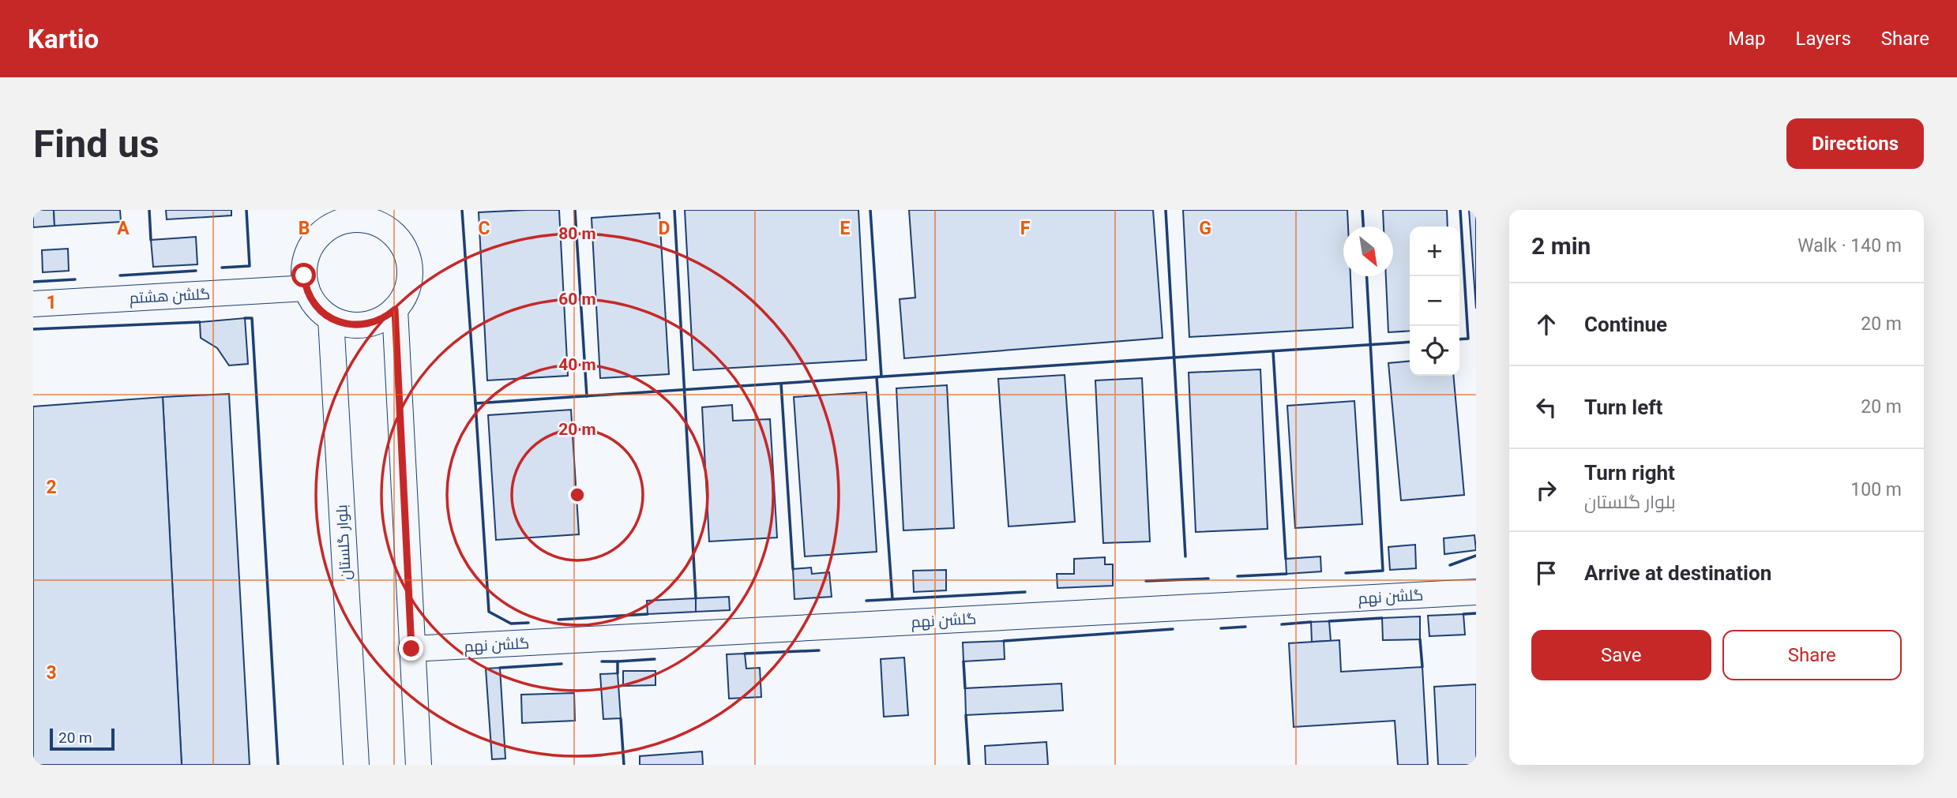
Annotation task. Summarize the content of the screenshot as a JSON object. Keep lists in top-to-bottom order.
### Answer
{
  "streets": {
    "street": ["گلشن هشتم", "بلوار گلستان", "گلشن نهم"]
  },
  "crossings": [
    ["گلشن هشتم", "بلوار گلستان"]
  ],
  "scale_bar": "20 m",
  "north": "bottom right",
  "page": {
    "header": "Kartio",
    "nav": ["Map", "Layers", "Share"],
    "buttons": [
      "Directions",
      ["Save", "Share"]
    ],
    "title": "Find us",
    "heading": ["2 min", "Walk · 140 m"],
    "map_buttons": ["+", "−"],
    "list": [
      ["Continue", "20 m"],
      ["Turn left", "20 m"],
      ["Turn right", "بلوار گلستان", "100 m"],
      "Arrive at destination"
    ],
    "scale": "20 m"
  },
  "grid": {
    "columns": [
      "A",
      "B",
      "C",
      "D",
      "E",
      "F",
      "G"
    ],
    "rows": ["1", "2", "3"]
  },
  "rings": [
    "80 m",
    "60 m",
    "40 m",
    "20 m"
  ]
}
